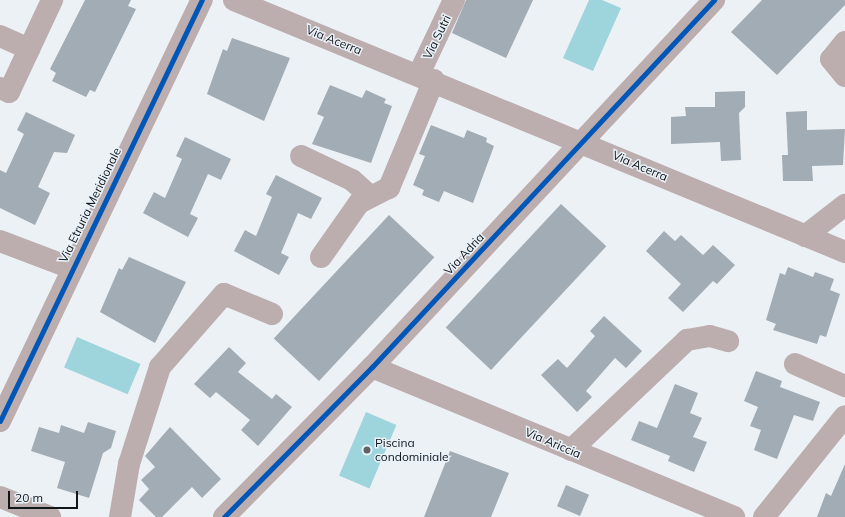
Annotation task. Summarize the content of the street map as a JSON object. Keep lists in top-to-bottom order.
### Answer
{
  "streets": {
    "street": [
      "Via Sutri",
      "Via Acerra",
      "Via Etruria Meridionale",
      "Via Adria",
      "Via Ariccia"
    ]
  },
  "crossings": [
    ["Via Sutri", "Via Acerra"],
    ["Via Acerra", "Via Adria"],
    ["Via Adria", "Via Ariccia"]
  ],
  "places": ["Piscina condominiale"],
  "scale_bar": "20 m"
}
